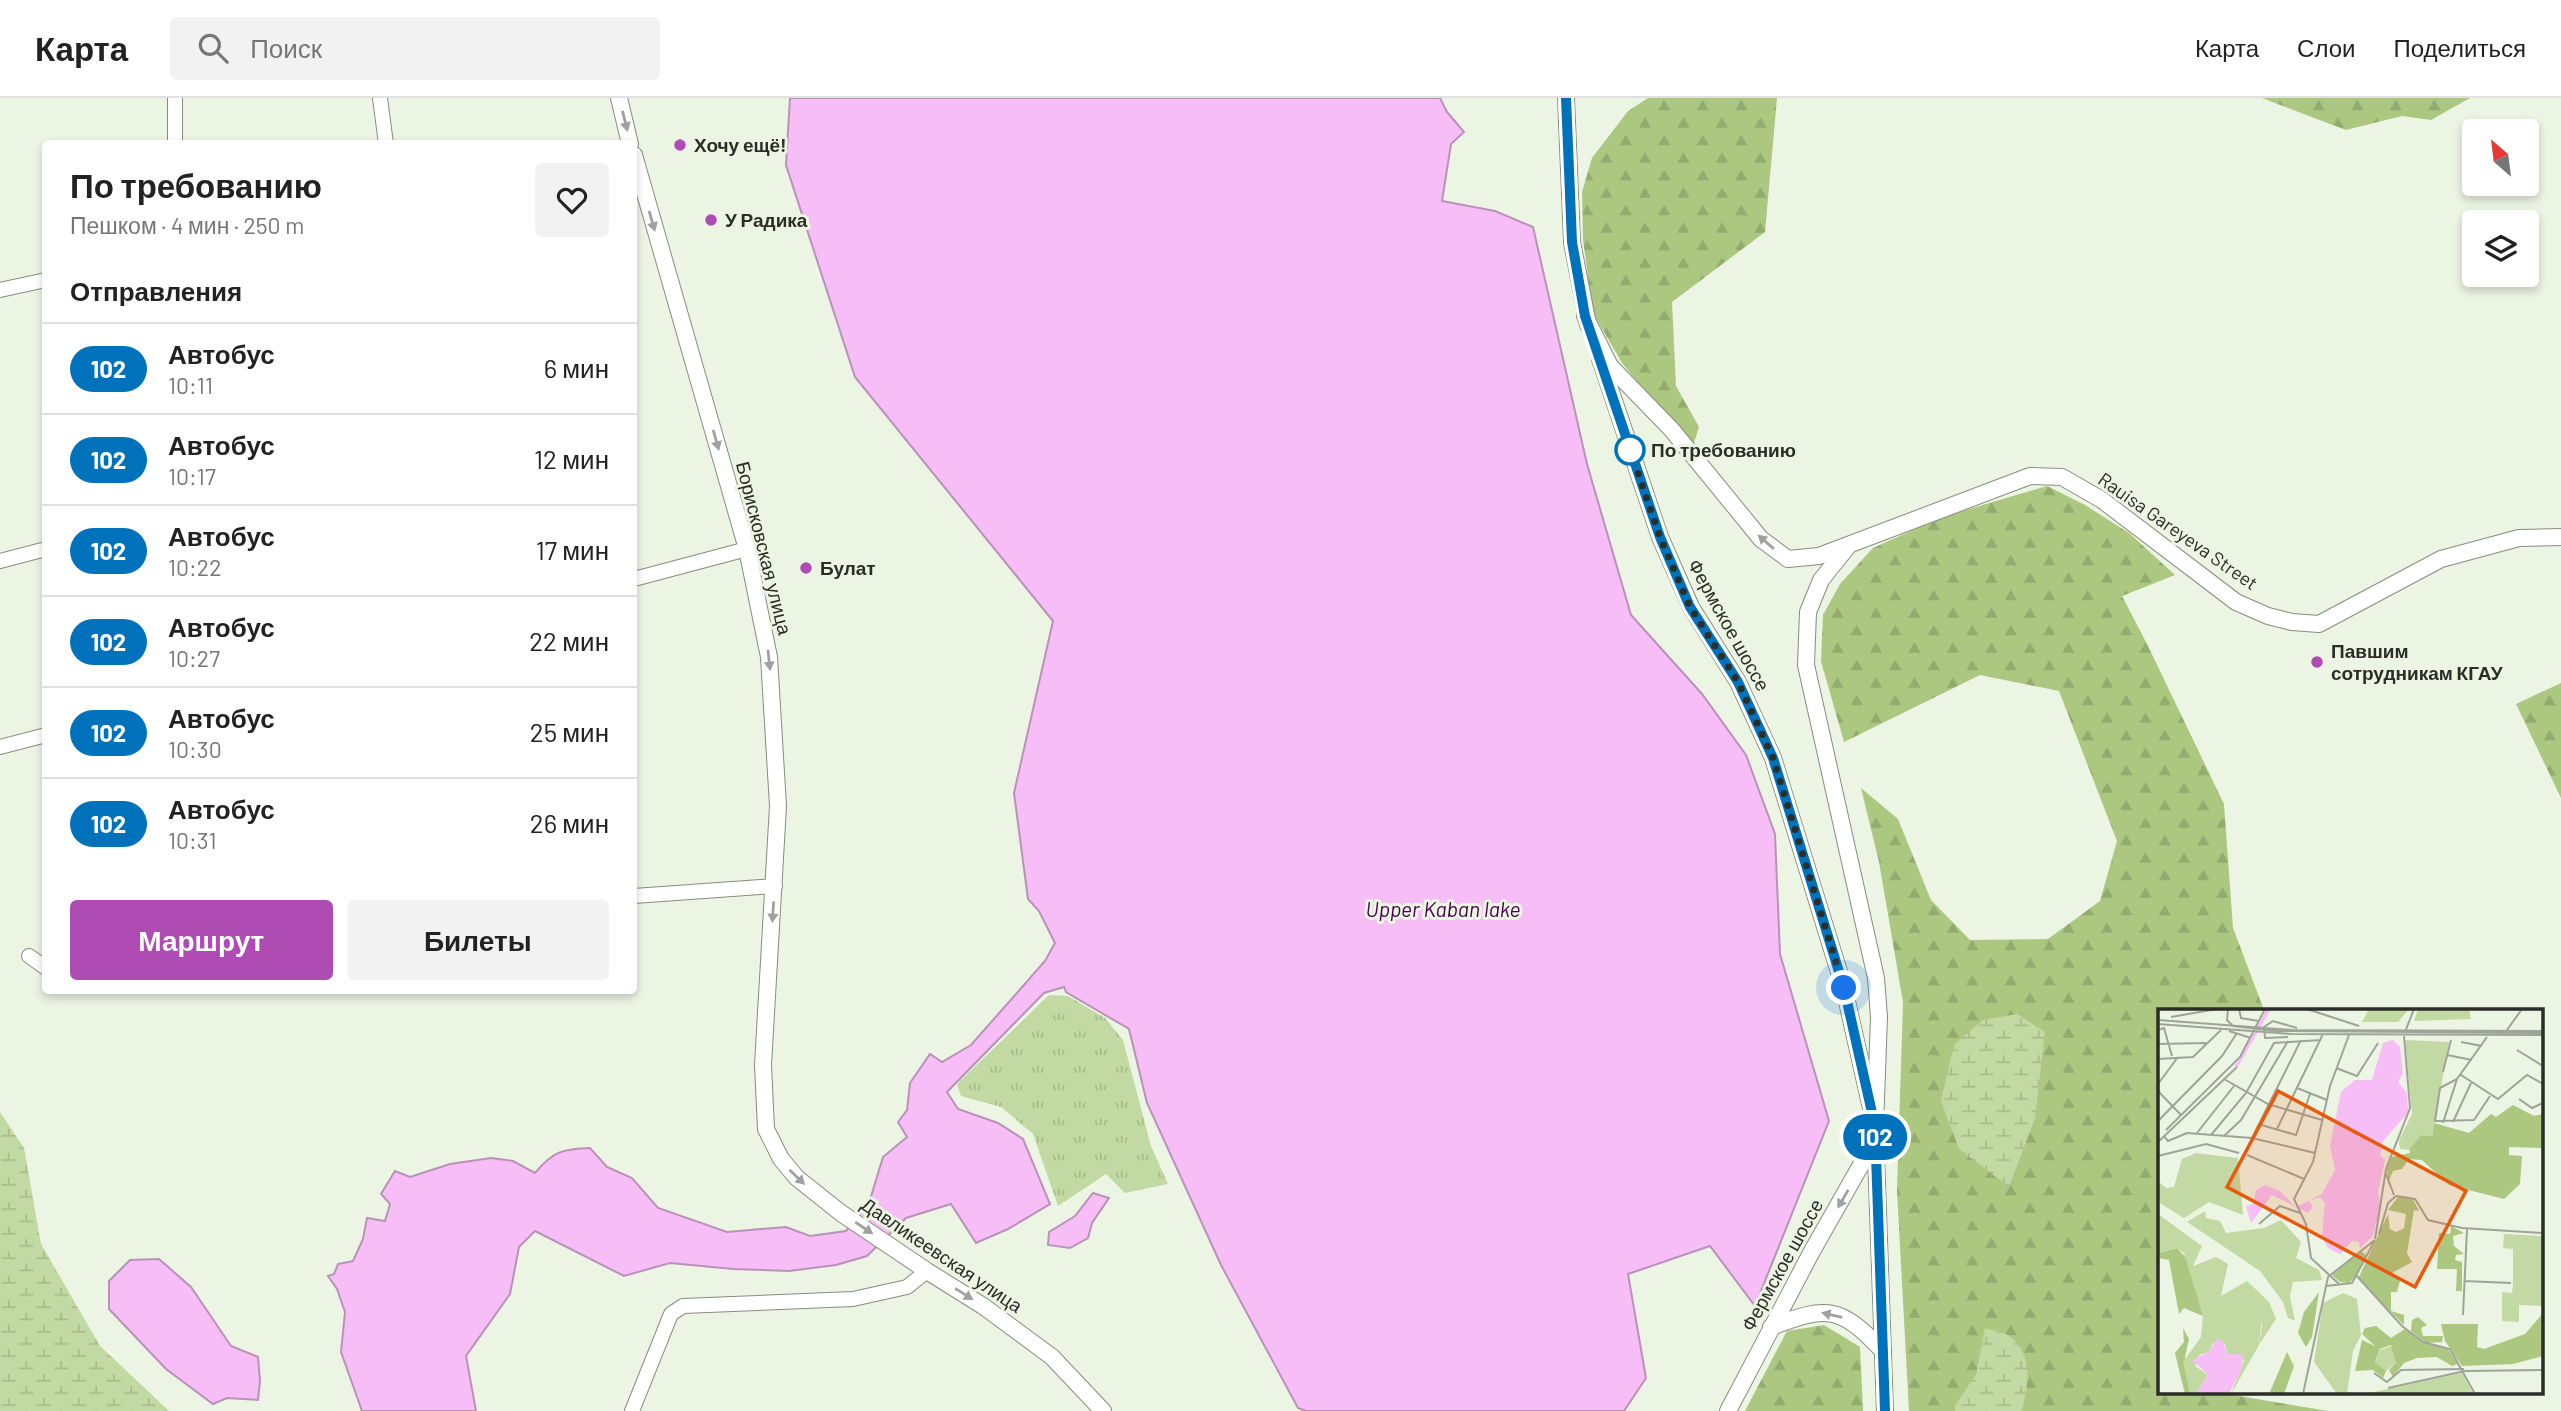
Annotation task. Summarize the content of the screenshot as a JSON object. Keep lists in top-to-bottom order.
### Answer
{
  "streets": {
    "street": [
      "Rauisa Gareyeva Street",
      "Борисковская улица",
      "Фермское шоссе",
      "Давликеевская улица"
    ]
  },
  "crossings": [
    ["Rauisa Gareyeva Street", "Фермское шоссе"],
    ["Борисковская улица", "Давликеевская улица"]
  ],
  "one_way": ["Борисковская улица", "Давликеевская улица"],
  "water": ["Upper Kaban lake"],
  "places": [
    "Хочу ещё!",
    "У Радика",
    "По требованию",
    "Булат",
    "Павшим сотрудникам КГАУ"
  ],
  "lines": ["bus line 102"],
  "north": "top left",
  "page": {
    "header": "Карта",
    "search": "Поиск",
    "nav": ["Карта", "Слои", "Поделиться"],
    "on_map": "102",
    "heading": [
      ["По требованию", "Пешком · 4 мин · 250 m"],
      "Отправления"
    ],
    "list": [
      {
        "mark": "102",
        "name": "Автобус",
        "note": "10:11",
        "value": "6 мин"
      },
      {
        "mark": "102",
        "name": "Автобус",
        "note": "10:17",
        "value": "12 мин"
      },
      {
        "mark": "102",
        "name": "Автобус",
        "note": "10:22",
        "value": "17 мин"
      },
      {
        "mark": "102",
        "name": "Автобус",
        "note": "10:27",
        "value": "22 мин"
      },
      {
        "mark": "102",
        "name": "Автобус",
        "note": "10:30",
        "value": "25 мин"
      },
      {
        "mark": "102",
        "name": "Автобус",
        "note": "10:31",
        "value": "26 мин"
      }
    ],
    "buttons": ["Маршрут", "Билеты"]
  }
}
